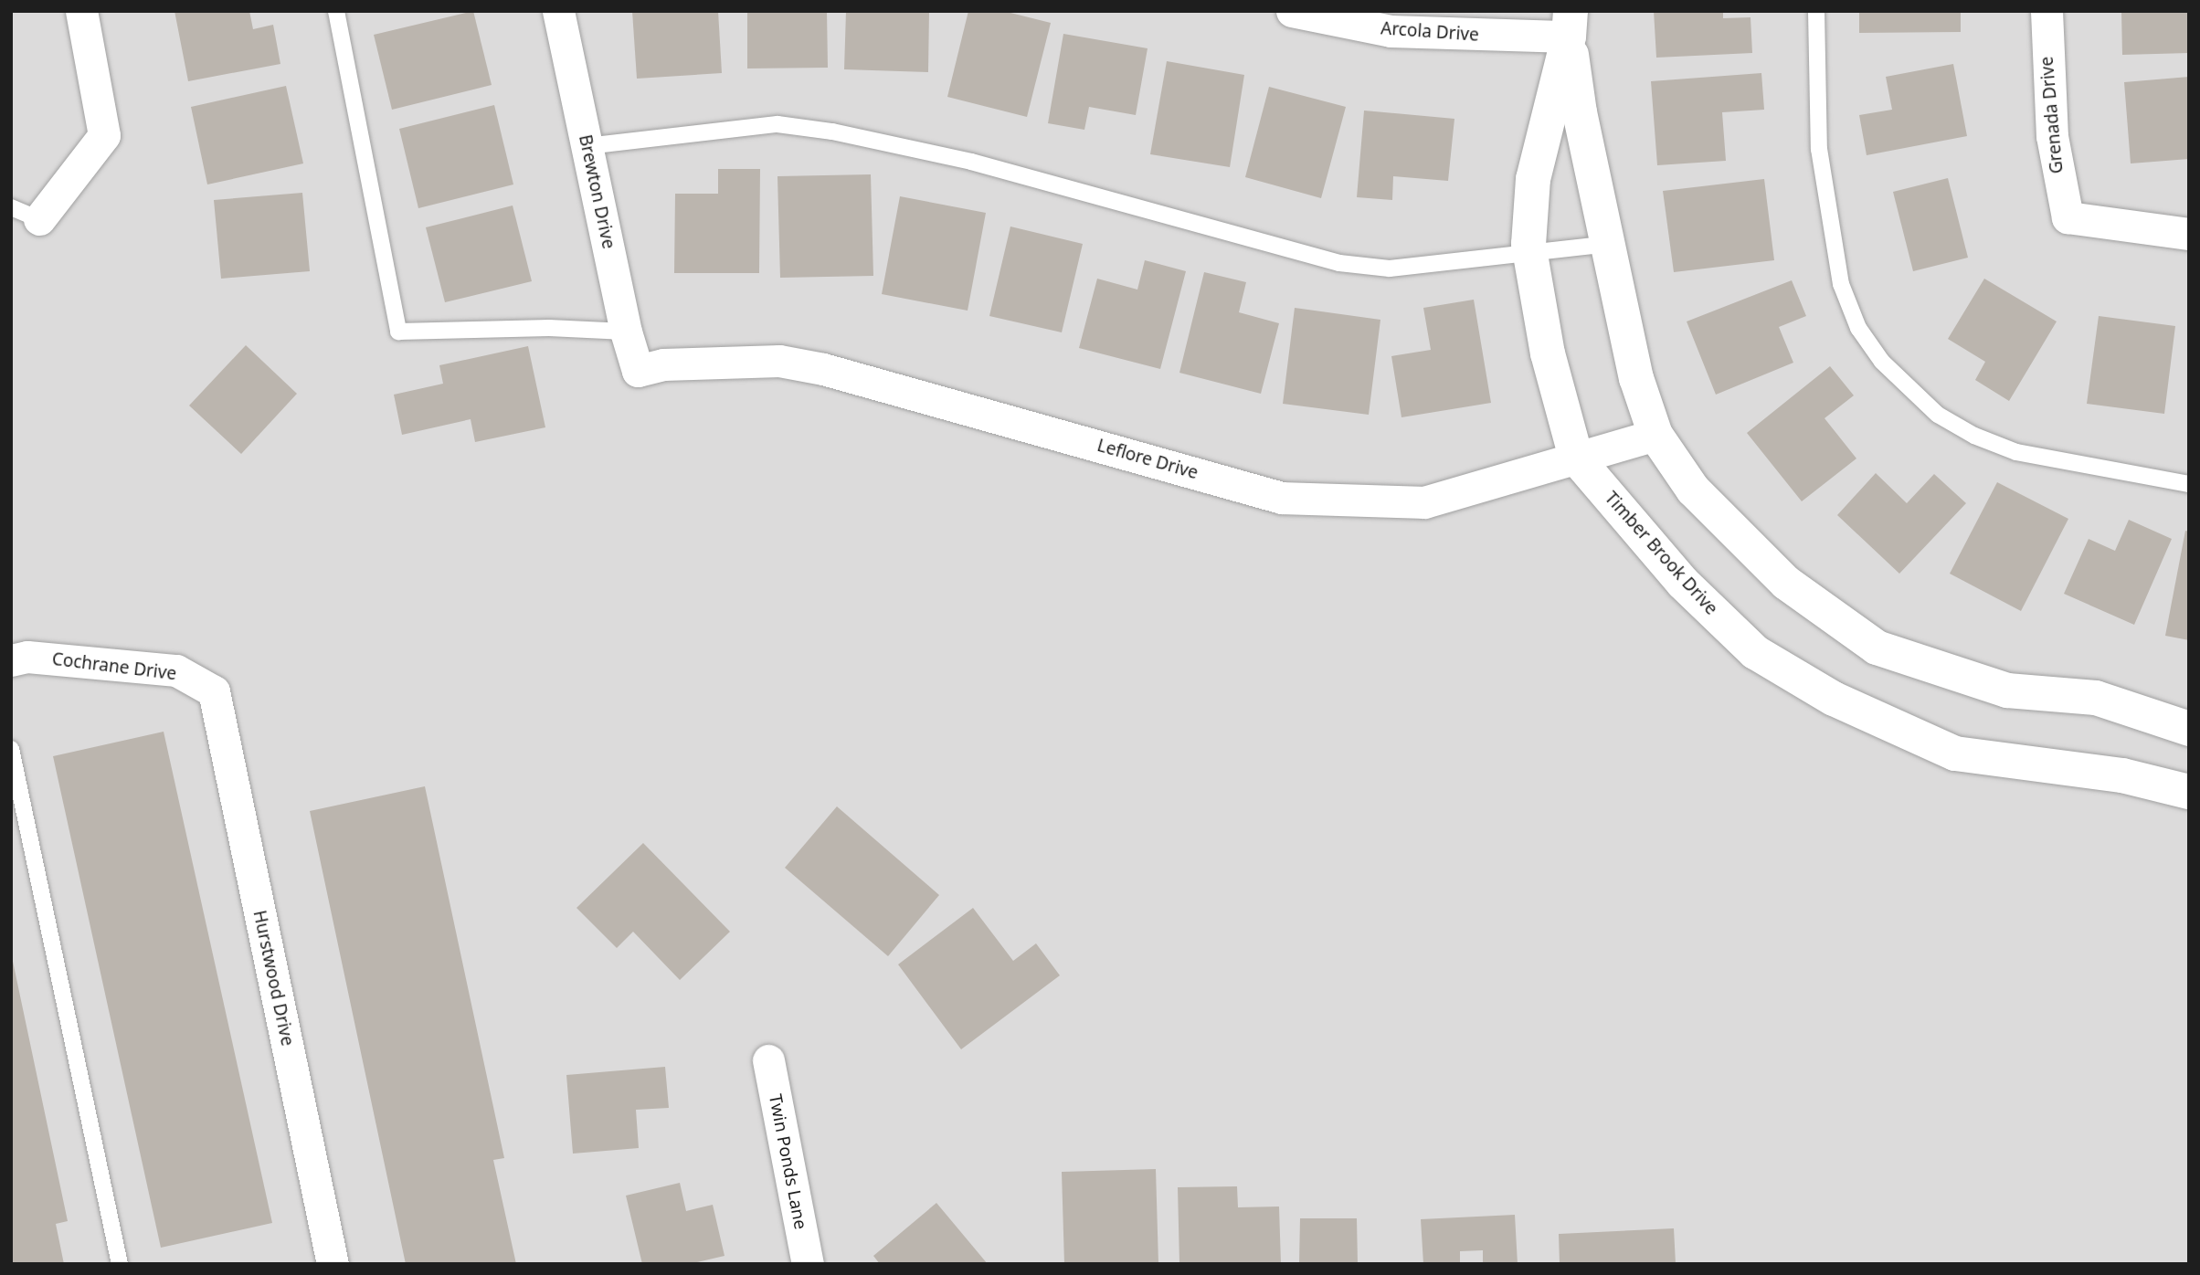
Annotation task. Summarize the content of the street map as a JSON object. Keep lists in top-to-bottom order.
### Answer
{
  "streets": {
    "street": [
      "Arcola Drive",
      "Grenada Drive",
      "Brewton Drive",
      "Leflore Drive",
      "Timber Brook Drive",
      "Cochrane Drive",
      "Hurstwood Drive",
      "Twin Ponds Lane"
    ]
  },
  "crossings": [
    ["Arcola Drive", "Timber Brook Drive"],
    ["Brewton Drive", "Leflore Drive"],
    ["Leflore Drive", "Timber Brook Drive"],
    ["Cochrane Drive", "Hurstwood Drive"]
  ]
}
